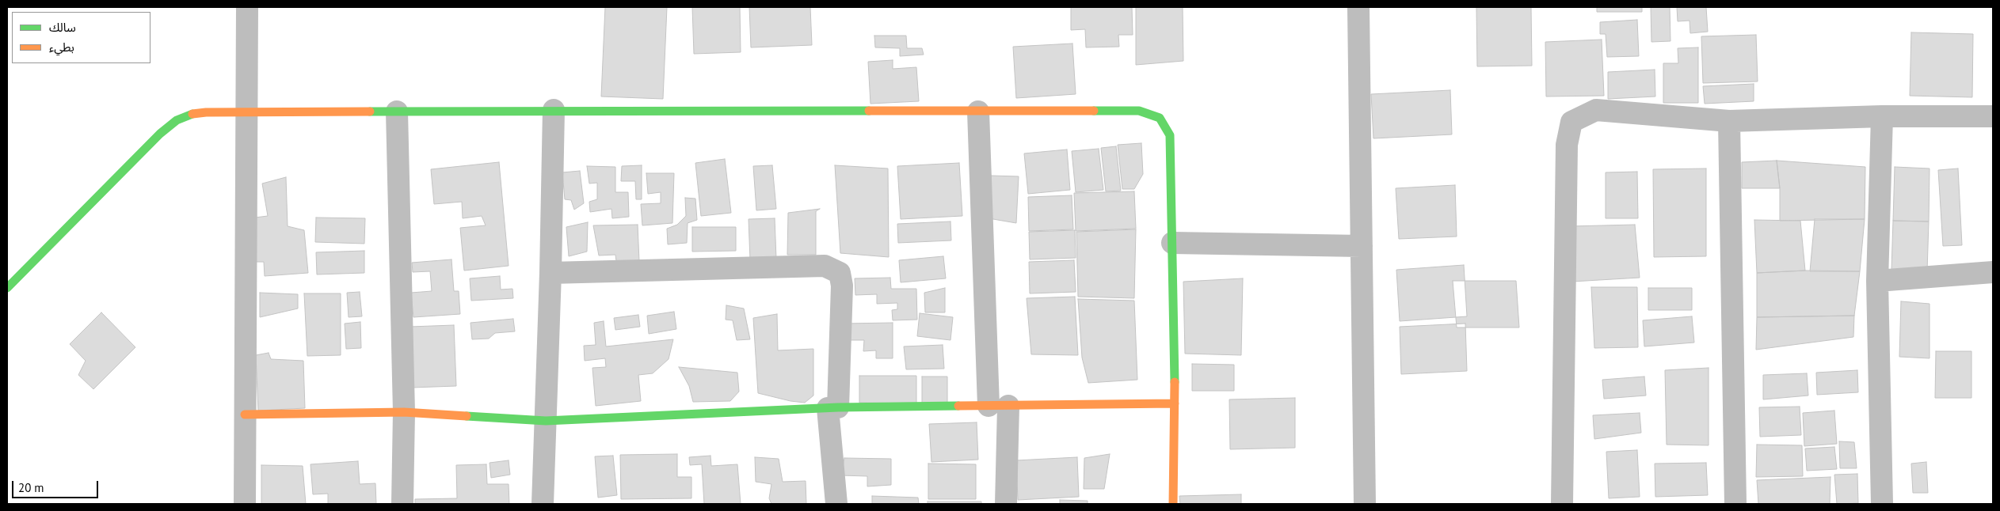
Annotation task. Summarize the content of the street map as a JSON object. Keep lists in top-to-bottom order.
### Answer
{
  "legend": ["سالك", "بطيء"],
  "scale_bar": "20 m"
}
